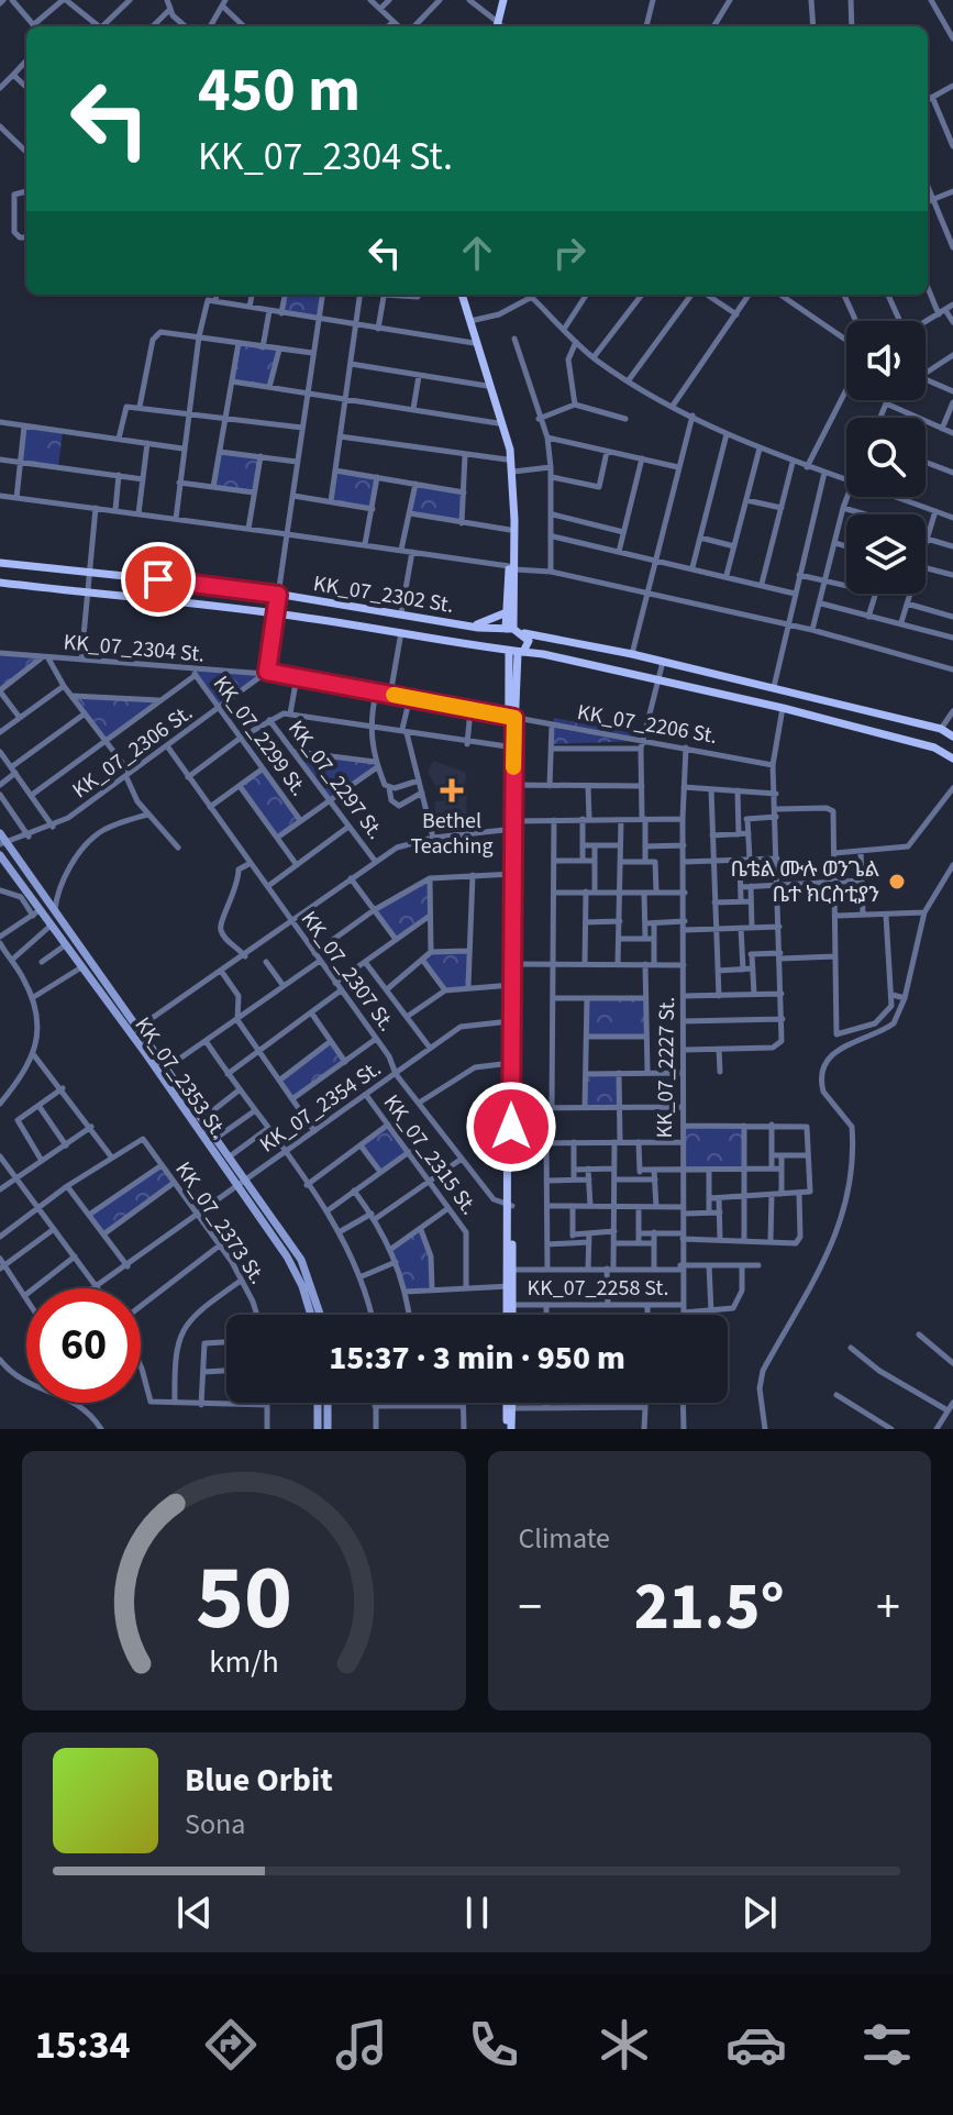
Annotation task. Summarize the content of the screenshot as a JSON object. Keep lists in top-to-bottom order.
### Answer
{
  "streets": {
    "main road": ["KK_07_2302 St."],
    "street": [
      "KK_07_2304 St.",
      "KK_07_2206 St.",
      "KK_07_2299 St.",
      "KK_07_2306 St.",
      "KK_07_2297 St.",
      "KK_07_2307 St.",
      "KK_07_2227 St.",
      "KK_07_2353 St.",
      "KK_07_2354 St.",
      "KK_07_2315 St.",
      "KK_07_2373 St.",
      "KK_07_2258 St."
    ]
  },
  "crossings": [
    ["KK_07_2304 St.", "KK_07_2206 St."],
    ["KK_07_2304 St.", "KK_07_2299 St."],
    ["KK_07_2304 St.", "KK_07_2306 St."],
    ["KK_07_2206 St.", "KK_07_2227 St."],
    ["KK_07_2299 St.", "KK_07_2306 St."],
    ["KK_07_2306 St.", "KK_07_2307 St."],
    ["KK_07_2306 St.", "KK_07_2353 St."],
    ["KK_07_2307 St.", "KK_07_2354 St."],
    ["KK_07_2227 St.", "KK_07_2258 St."],
    ["KK_07_2353 St.", "KK_07_2354 St."],
    ["KK_07_2354 St.", "KK_07_2315 St."],
    ["KK_07_2354 St.", "KK_07_2373 St."]
  ],
  "places": {
    "health": ["Bethel Teaching"],
    "other": ["ቤቴል ሙሉ ወንጌል ቤተ ክርስቲያን"]
  },
  "page": {
    "turn": ["450 m", "KK_07_2304 St."],
    "limit": "60",
    "trip": "15:37 · 3 min · 950 m",
    "tile": "Climate",
    "heat": ["−", "21.5°", "+"],
    "song": ["Blue Orbit", "Sona"],
    "tabs": "15:34",
    "gauge": ["50", "km/h"]
  }
}
